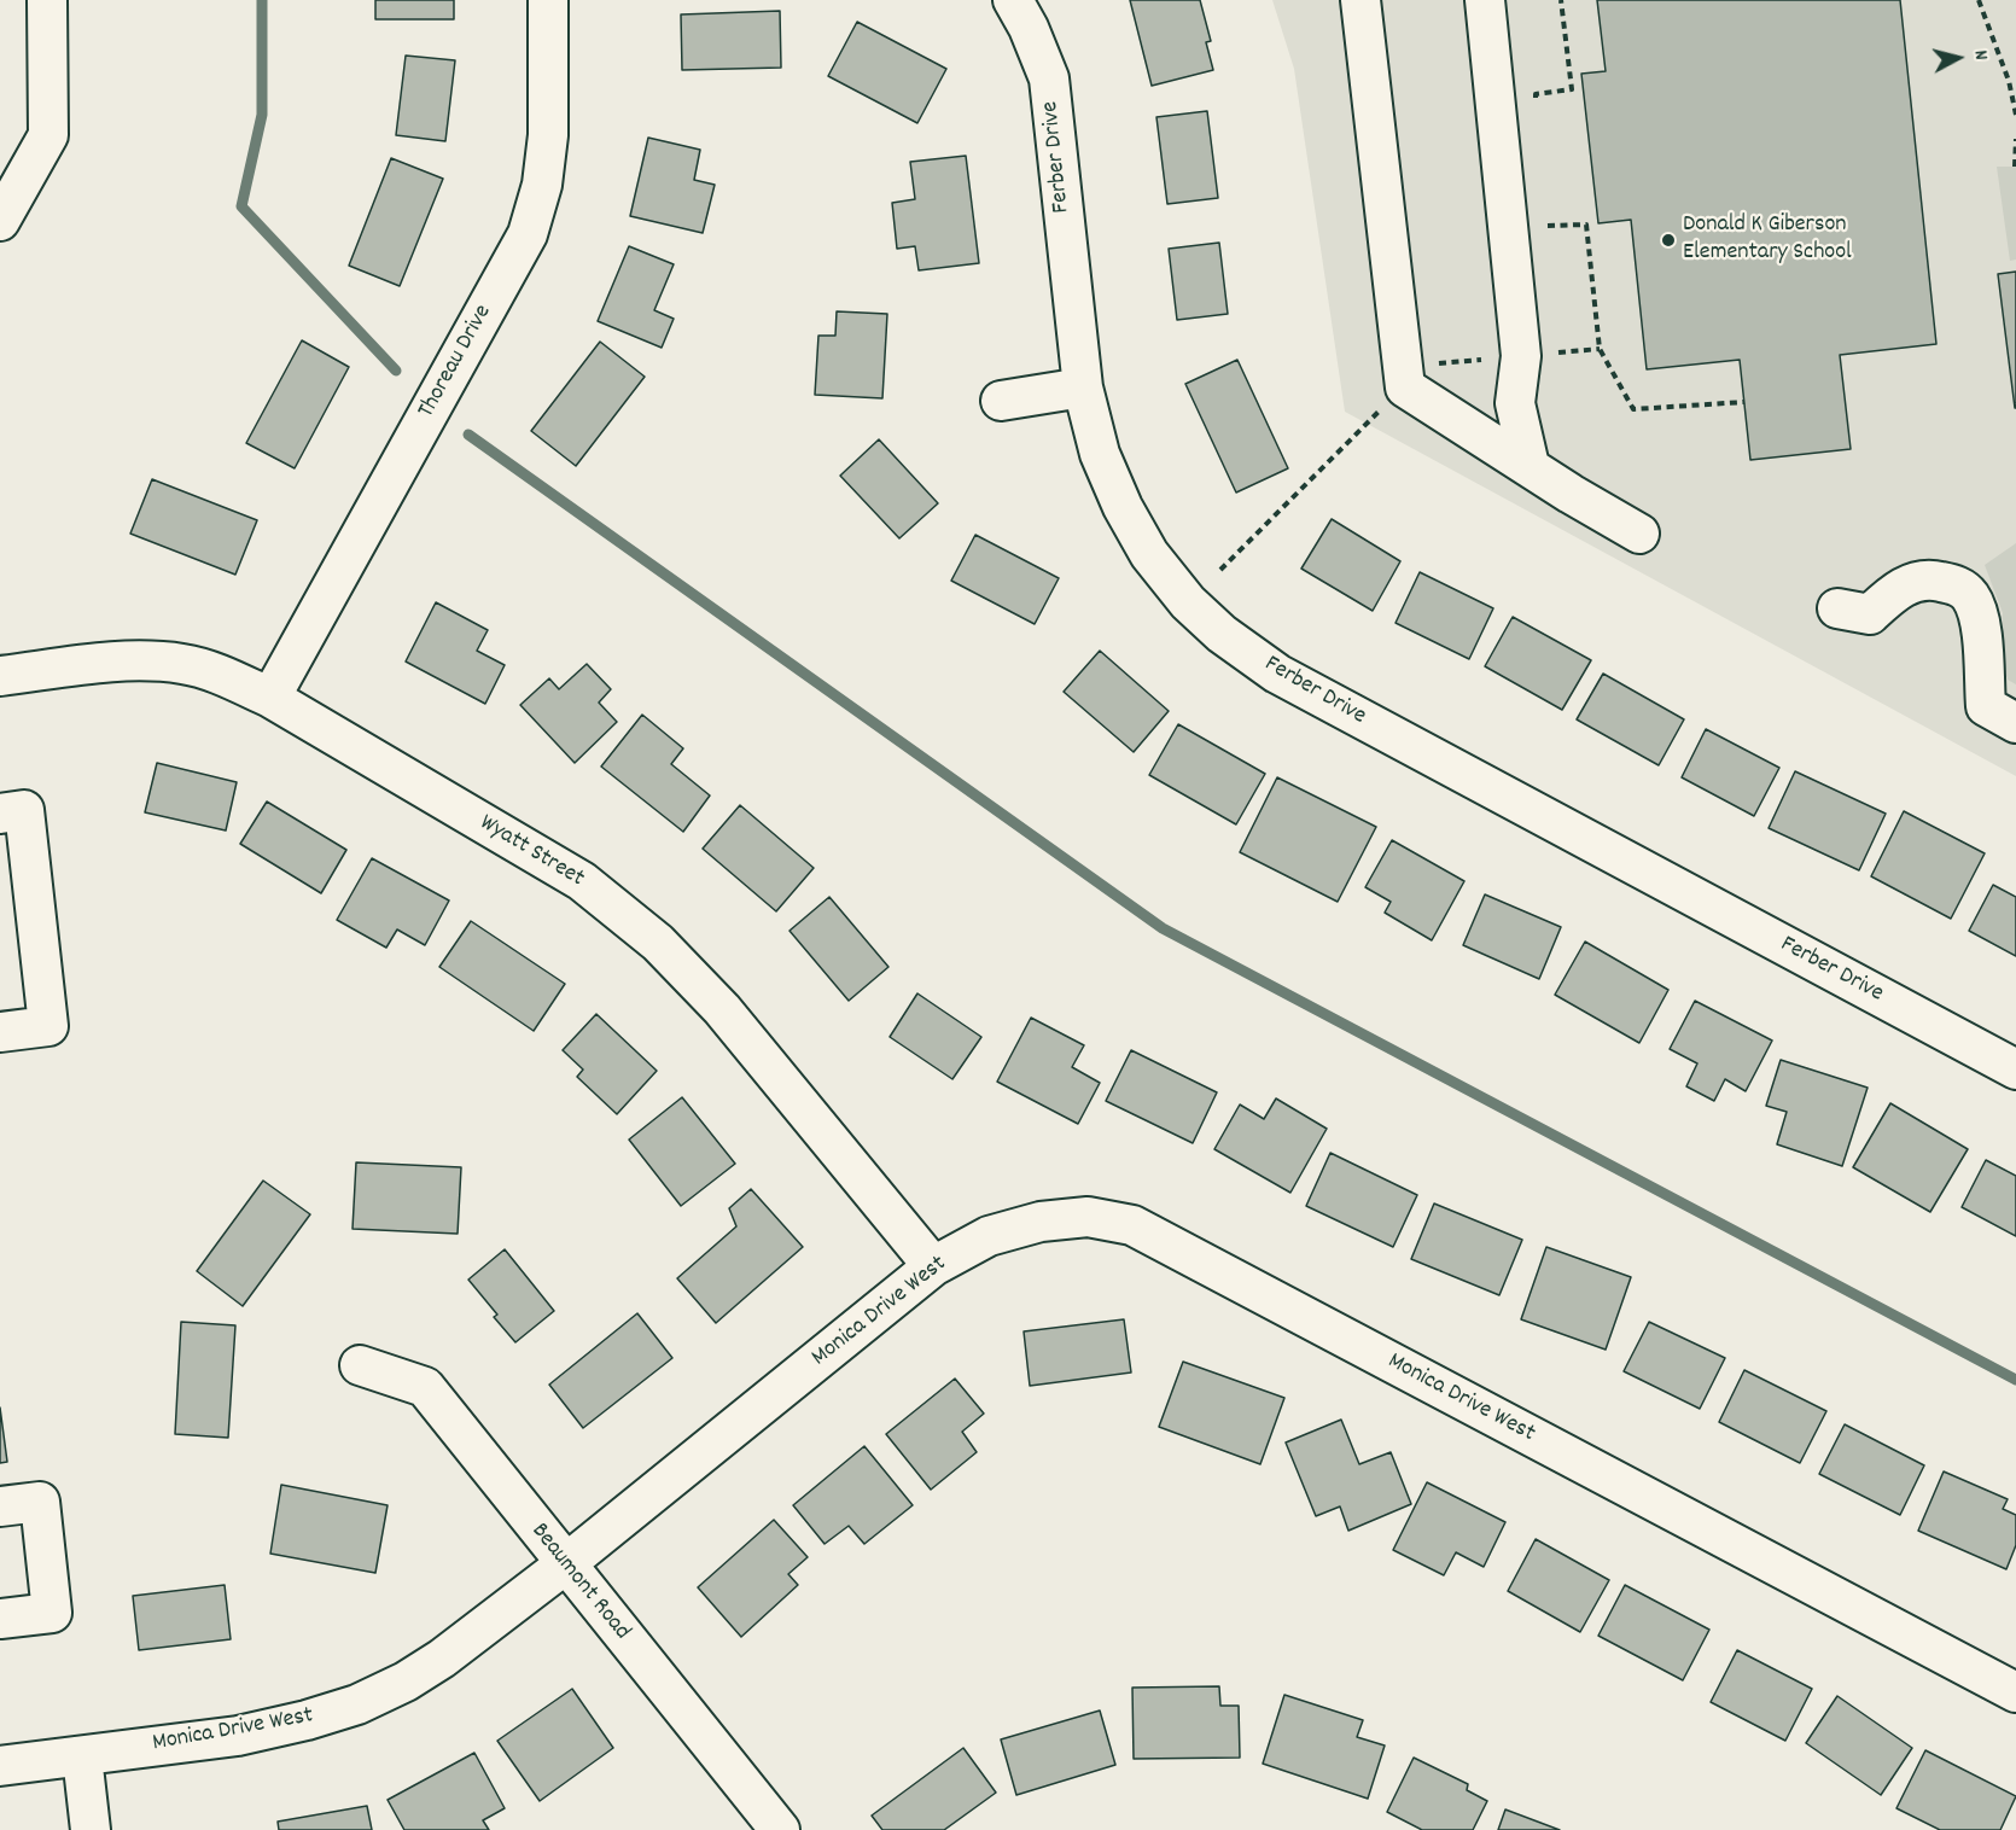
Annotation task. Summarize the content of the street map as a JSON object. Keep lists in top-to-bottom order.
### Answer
{
  "streets": {
    "street": [
      "Ferber Drive",
      "Thoreau Drive",
      "Wyatt Street",
      "Monica Drive West",
      "Beaumont Road"
    ]
  },
  "crossings": [
    ["Thoreau Drive", "Wyatt Street"],
    ["Wyatt Street", "Monica Drive West"],
    ["Monica Drive West", "Beaumont Road"]
  ],
  "places": ["Donald K Giberson Elementary School"],
  "north": "right"
}
